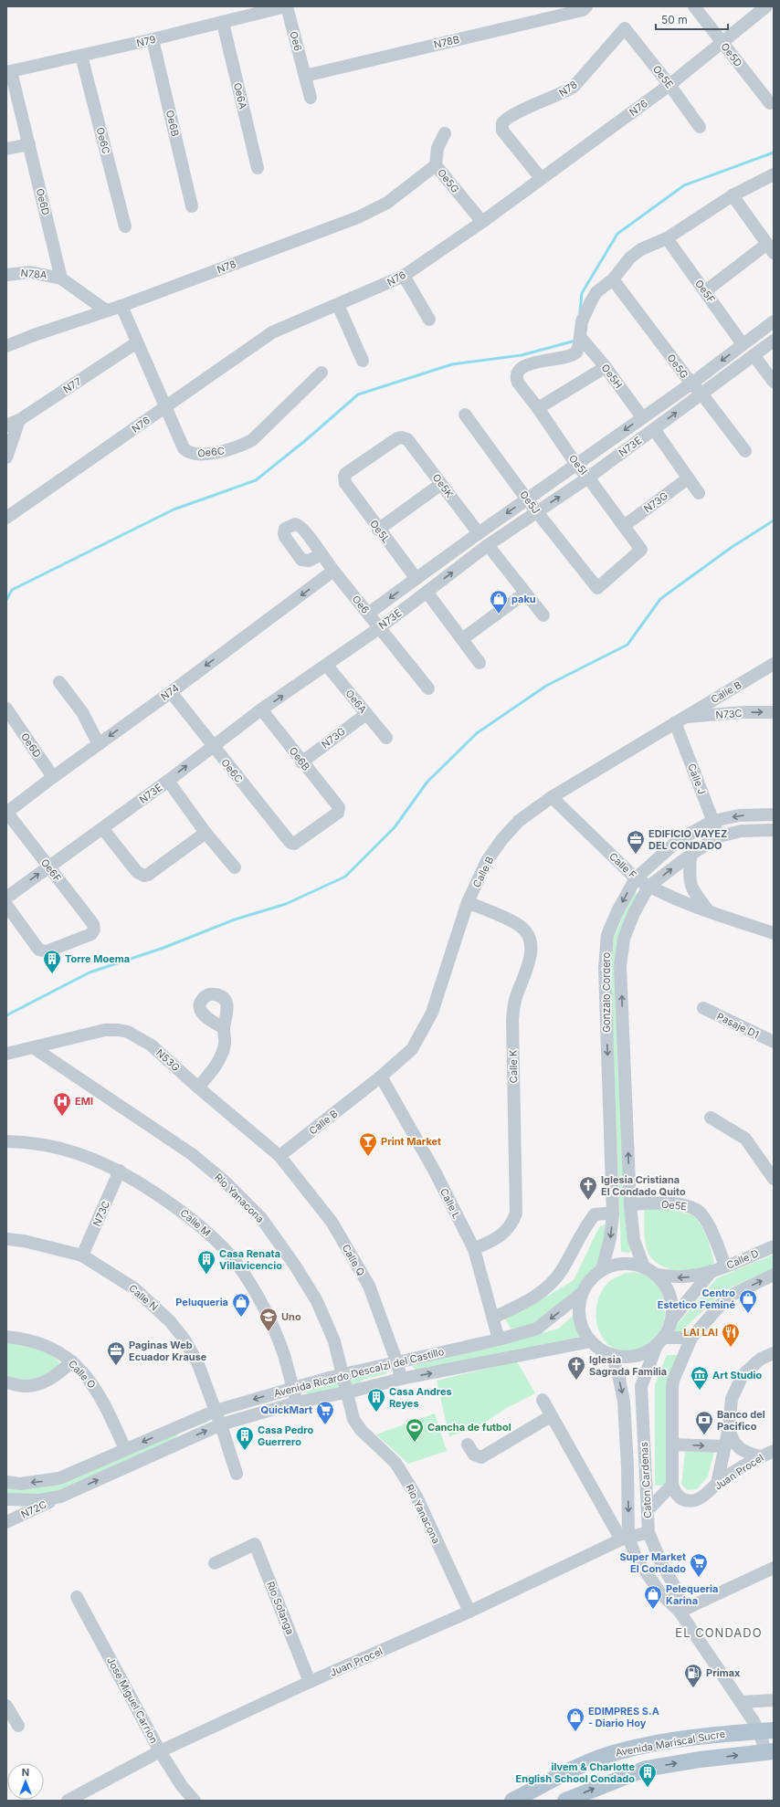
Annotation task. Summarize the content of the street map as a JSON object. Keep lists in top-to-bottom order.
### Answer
{
  "streets": {
    "main road": ["Avenida Mariscal Sucre"],
    "street": [
      "N79",
      "Oe6",
      "N78B",
      "Oe5D",
      "Oe5E",
      "N78",
      "Oe6A",
      "N76",
      "Oe6B",
      "Oe6C",
      "Oe5G",
      "Oe6D",
      "N78A",
      "Oe5F",
      "Oe5H",
      "N77",
      "N73E",
      "Oe5I",
      "Oe5K",
      "Oe5J",
      "N73G",
      "Oe5L",
      "N74",
      "Calle B",
      "N73C",
      "Calle J",
      "Calle F",
      "Oe6F",
      "Gonzalo Cordero",
      "Pasaje D1",
      "N53G",
      "Calle K",
      "Rio Yanacona",
      "Calle L",
      "Calle M",
      "Calle D",
      "Calle Q",
      "Calle N",
      "Avenida Ricardo Descalzi del Castillo",
      "Calle O",
      "Juan Procel",
      "Caton Cardenas",
      "N72C",
      "Rio Solanga",
      "Jose Miguel Carrion"
    ]
  },
  "crossings": [
    ["N79", "Oe6"],
    ["N79", "Oe6A"],
    ["N79", "Oe6B"],
    ["N79", "Oe6C"],
    ["N79", "Oe6D"],
    ["Oe6", "N78B"],
    ["Oe6", "N73E"],
    ["Oe6", "N74"],
    ["Oe5D", "N76"],
    ["Oe5E", "N78"],
    ["Oe5E", "N76"],
    ["Oe5E", "Gonzalo Cordero"],
    ["Oe5E", "Calle D"],
    ["N78", "N76"],
    ["N78", "Oe6C"],
    ["N78", "Oe5G"],
    ["Oe6A", "N73E"],
    ["Oe6A", "N73G"],
    ["N76", "Oe6C"],
    ["N76", "Oe5G"],
    ["Oe6B", "Oe6C"],
    ["Oe6B", "N73E"],
    ["Oe6B", "N73G"],
    ["Oe6C", "N77"],
    ["Oe6C", "N73E"],
    ["Oe6C", "N74"],
    ["Oe5G", "N73E"],
    ["Oe6D", "N78A"],
    ["Oe6D", "N74"],
    ["Oe5F", "N73E"],
    ["Oe5H", "N73E"],
    ["Oe5H", "Oe5I"],
    ["N73E", "Oe5I"],
    ["N73E", "Oe5K"],
    ["N73E", "Oe5J"],
    ["N73E", "Oe5L"],
    ["N73E", "Oe6F"],
    ["Oe5I", "Oe5J"],
    ["Oe5I", "N73G"],
    ["Oe5K", "Oe5L"],
    ["N74", "Oe6F"],
    ["Calle B", "N73C"],
    ["Calle B", "Calle J"],
    ["Calle B", "Calle F"],
    ["Calle B", "N53G"],
    ["Calle B", "Calle K"],
    ["Calle B", "Calle L"],
    ["Calle B", "Calle Q"],
    ["N73C", "Calle J"],
    ["N73C", "Calle M"],
    ["N73C", "Calle N"],
    ["Calle J", "Gonzalo Cordero"],
    ["Calle F", "Gonzalo Cordero"],
    ["Gonzalo Cordero", "Calle D"],
    ["Gonzalo Cordero", "Avenida Ricardo Descalzi del Castillo"],
    ["Gonzalo Cordero", "Caton Cardenas"],
    ["N53G", "Rio Yanacona"],
    ["N53G", "Calle Q"],
    ["Calle K", "Calle L"],
    ["Rio Yanacona", "Juan Procel"],
    ["Calle L", "Avenida Ricardo Descalzi del Castillo"],
    ["Calle M", "Avenida Ricardo Descalzi del Castillo"],
    ["Calle D", "Avenida Ricardo Descalzi del Castillo"],
    ["Calle D", "Caton Cardenas"],
    ["Calle Q", "Avenida Ricardo Descalzi del Castillo"],
    ["Calle N", "Avenida Ricardo Descalzi del Castillo"],
    ["Avenida Ricardo Descalzi del Castillo", "Calle O"],
    ["Avenida Ricardo Descalzi del Castillo", "Caton Cardenas"],
    ["Avenida Ricardo Descalzi del Castillo", "N72C"],
    ["Juan Procel", "Caton Cardenas"],
    ["Juan Procel", "Rio Solanga"],
    ["Juan Procel", "Jose Miguel Carrion"],
    ["Caton Cardenas", "Avenida Mariscal Sucre"]
  ],
  "one_way": ["N74", "N73C"],
  "districts": ["EL CONDADO"],
  "places": {
    "shop": [
      "paku",
      "Centro Estetico Feminé",
      "Peluqueria",
      "Pelequeria Karina",
      "EDIMPRES S.A - Diario Hoy"
    ],
    "office": ["EDIFICIO VAYEZ DEL CONDADO", "Paginas Web Ecuador Krause"],
    "building": [
      "Torre Moema",
      "Casa Renata Villavicencio",
      "Casa Andres Reyes",
      "Casa Pedro Guerrero",
      "ilvem & Charlotte English School Condado"
    ],
    "hospital": ["EMI"],
    "bar": ["Print Market"],
    "church": ["Iglesia Cristiana El Condado Quito", "Iglesia Sagrada Familia"],
    "school or university": ["Uno"],
    "restaurant": ["LAI LAI"],
    "museum": ["Art Studio"],
    "supermarket": ["QuickMart", "Super Market El Condado"],
    "bank": ["Banco del Pacifico"],
    "sports": ["Cancha de futbol"],
    "fuel station": ["Primax"]
  },
  "scale_bar": "50 m",
  "north": "top"
}
